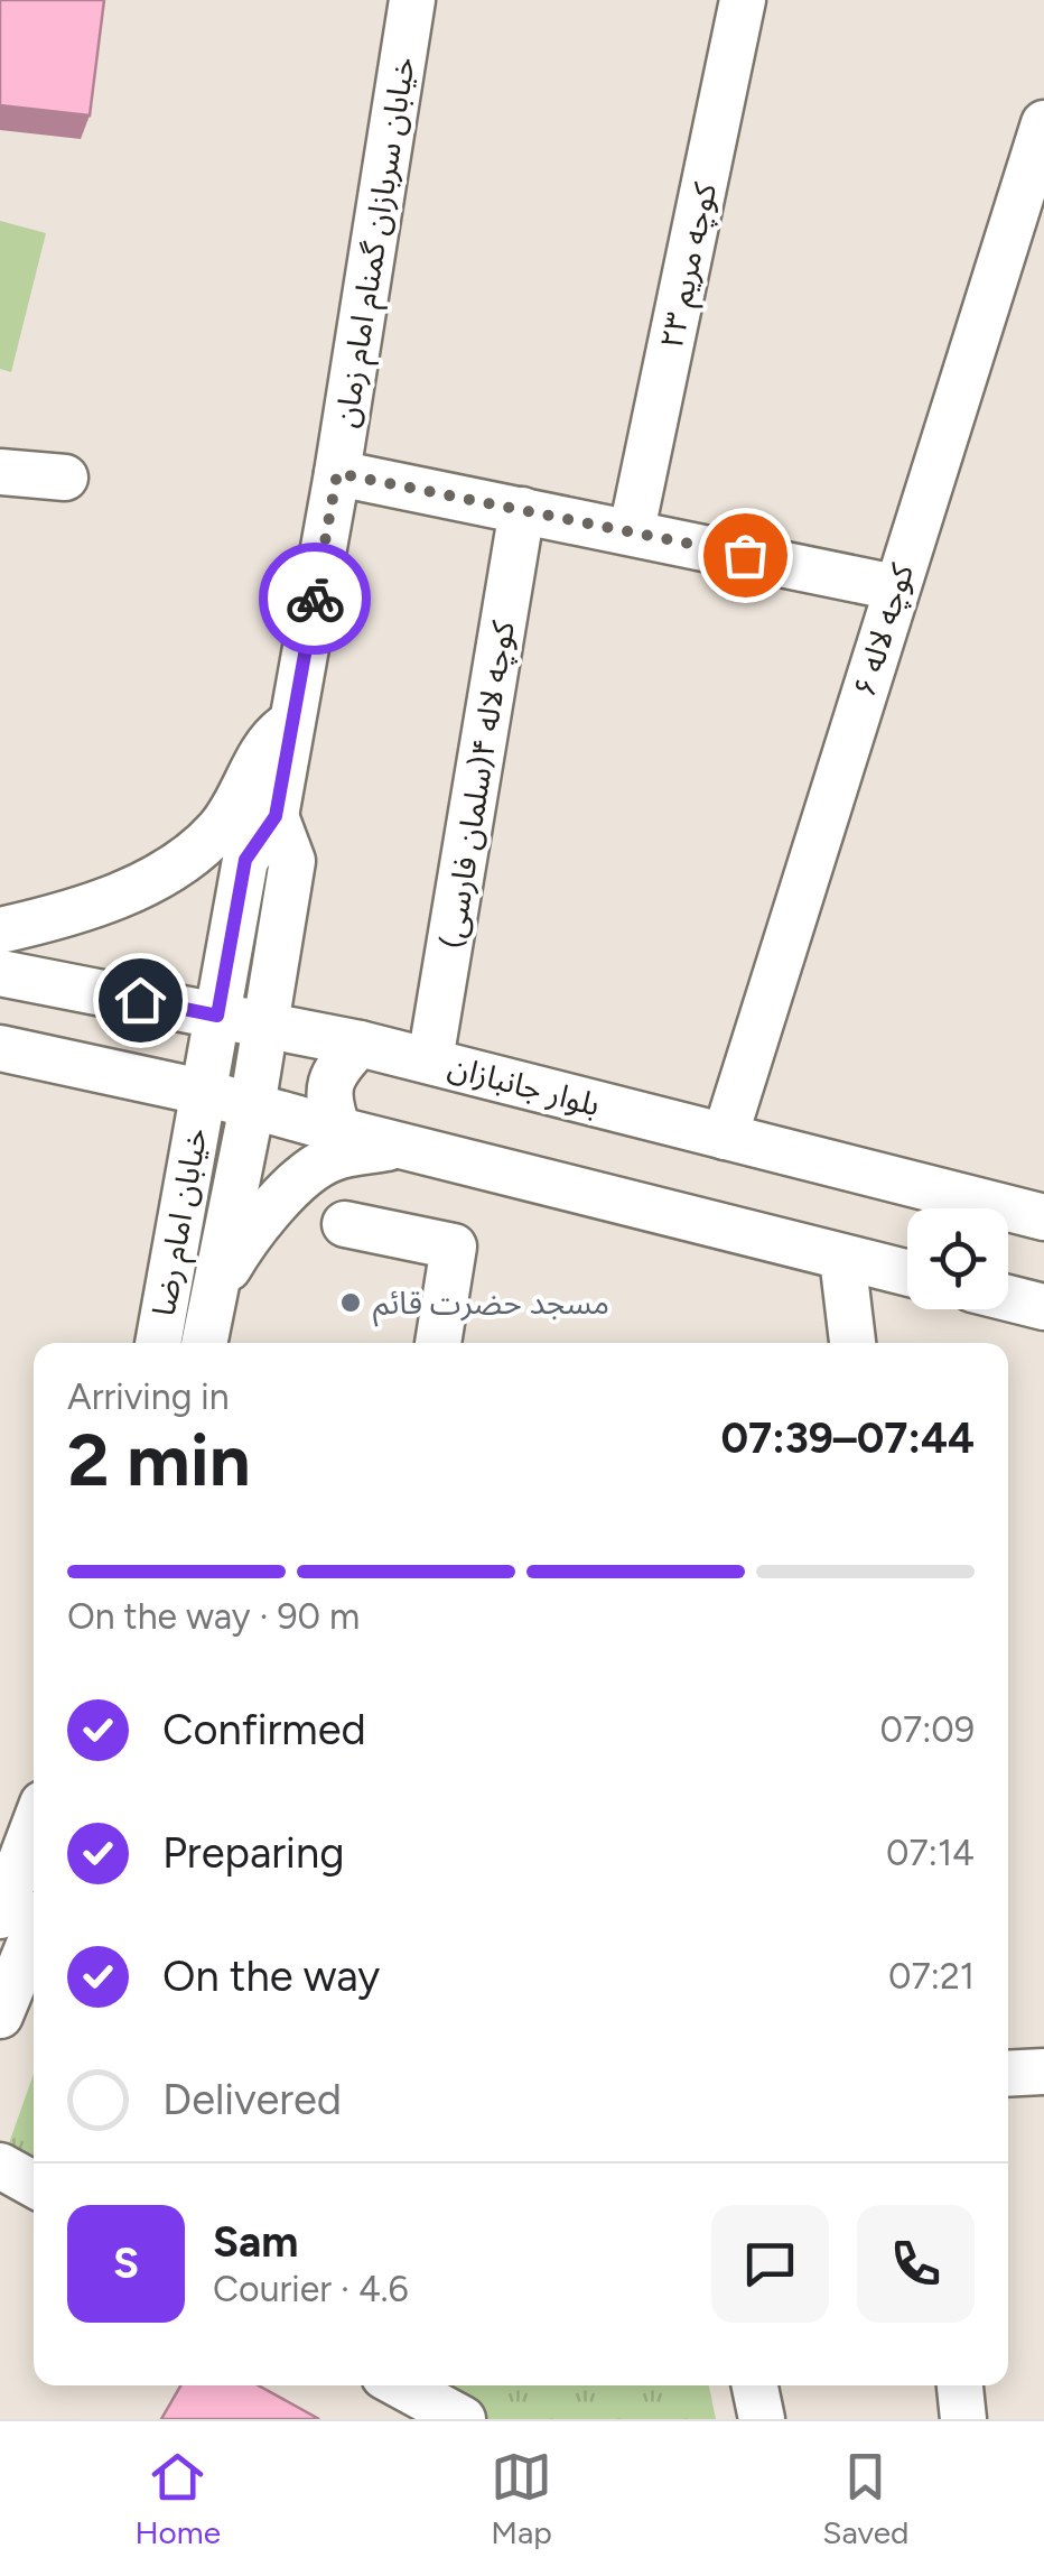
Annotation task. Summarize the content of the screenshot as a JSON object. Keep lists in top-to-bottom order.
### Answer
{
  "streets": {
    "street": [
      "خیابان سربازان گمنام امام زمان",
      "کوچه مریم ۲۳",
      "کوچه لاله ۶",
      "کوچه لاله ۴(سلمان فارسی)",
      "بلوار جانبازان",
      "خیابان امام رضا"
    ]
  },
  "crossings": [
    ["خیابان سربازان گمنام امام زمان", "بلوار جانبازان"],
    ["خیابان سربازان گمنام امام زمان", "خیابان امام رضا"],
    ["کوچه لاله ۶", "بلوار جانبازان"],
    ["کوچه لاله ۴(سلمان فارسی)", "بلوار جانبازان"],
    ["بلوار جانبازان", "خیابان امام رضا"]
  ],
  "places": ["مسجد حضرت قائم"],
  "page": {
    "heading": ["2 min", "Arriving in", "07:39–07:44"],
    "panel": ["Sam", "Courier · 4.6"],
    "bar": "On the way · 90 m",
    "list": [
      ["Confirmed", "07:09"],
      ["Preparing", "07:14"],
      ["On the way", "07:21"],
      "Delivered"
    ],
    "round": "S",
    "tabs": ["Home", "Map", "Saved"]
  }
}
